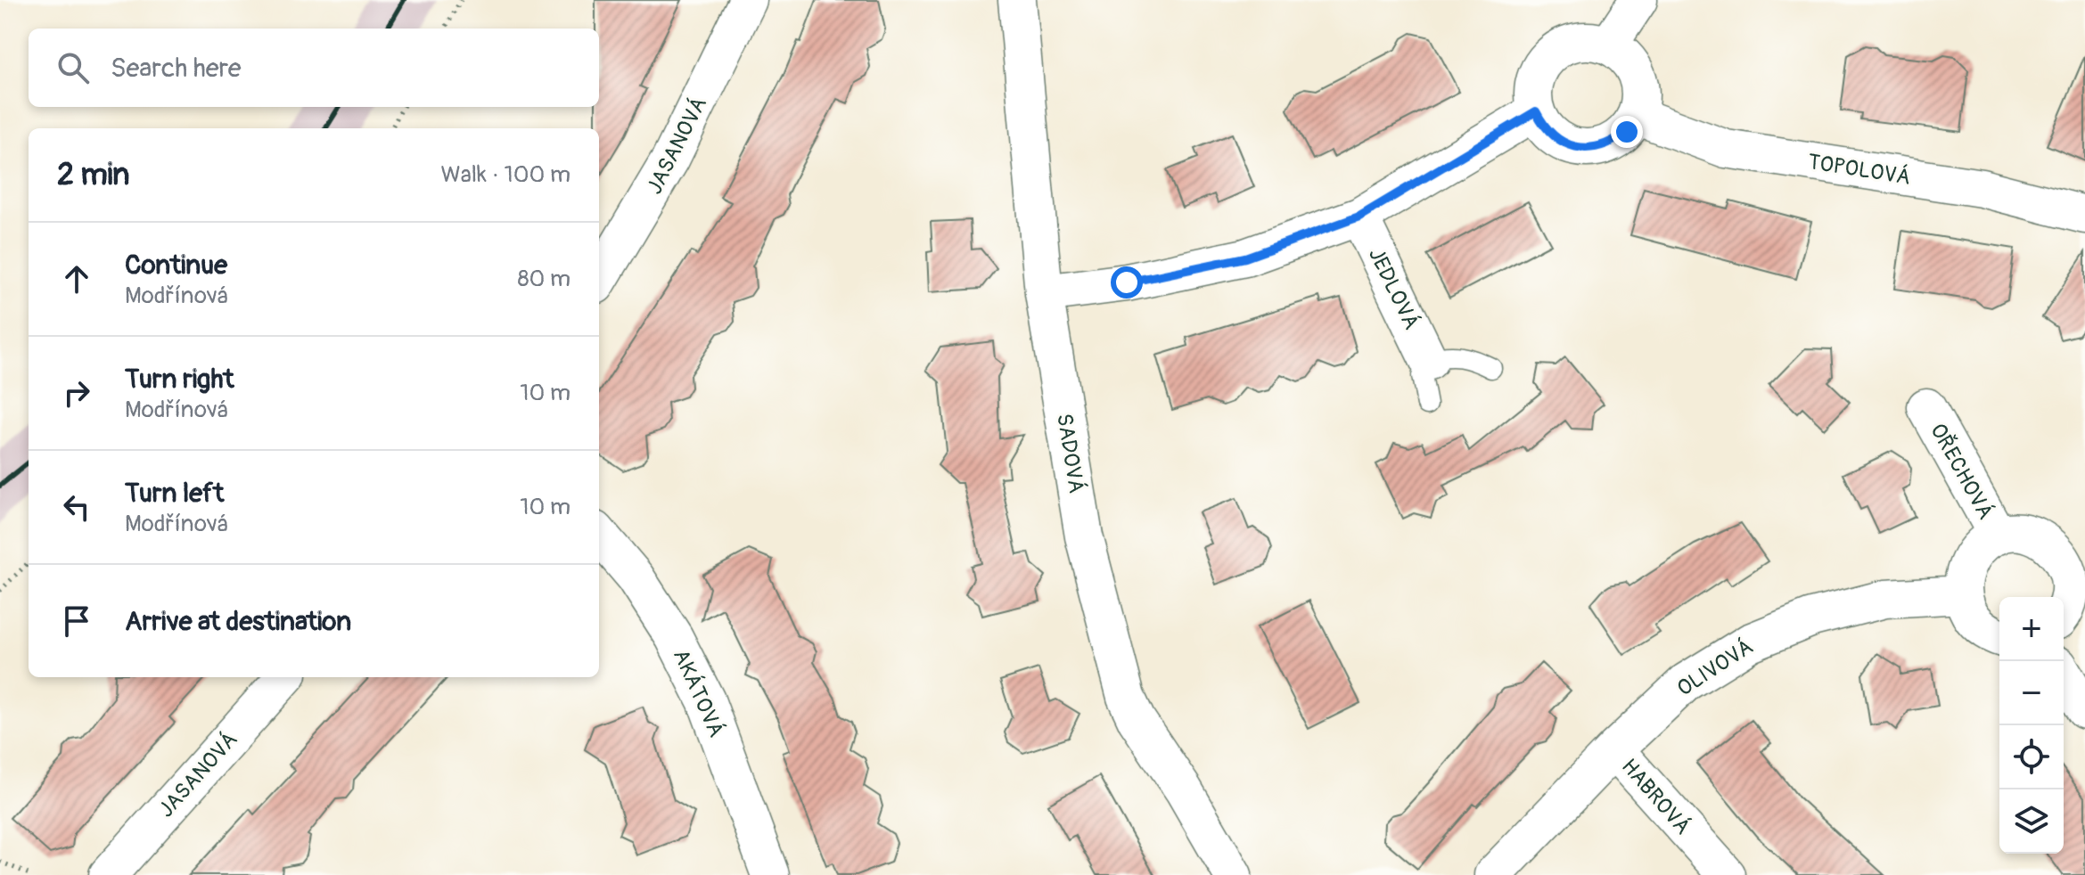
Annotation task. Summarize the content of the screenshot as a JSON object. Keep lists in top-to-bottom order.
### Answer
{
  "streets": {
    "street": [
      "JASANOVÁ",
      "TOPOLOVÁ",
      "JEDLOVÁ",
      "SADOVÁ",
      "OŘECHOVÁ",
      "OLIVOVÁ",
      "AKÁTOVÁ",
      "HABROVÁ"
    ]
  },
  "crossings": [
    ["OLIVOVÁ", "HABROVÁ"]
  ],
  "page": {
    "search": "Search here",
    "heading": ["2 min", "Walk · 100 m"],
    "list": [
      ["Continue", "Modřínová", "80 m"],
      ["Turn right", "Modřínová", "10 m"],
      ["Turn left", "Modřínová", "10 m"],
      "Arrive at destination"
    ],
    "map_buttons": ["+", "−"]
  }
}
